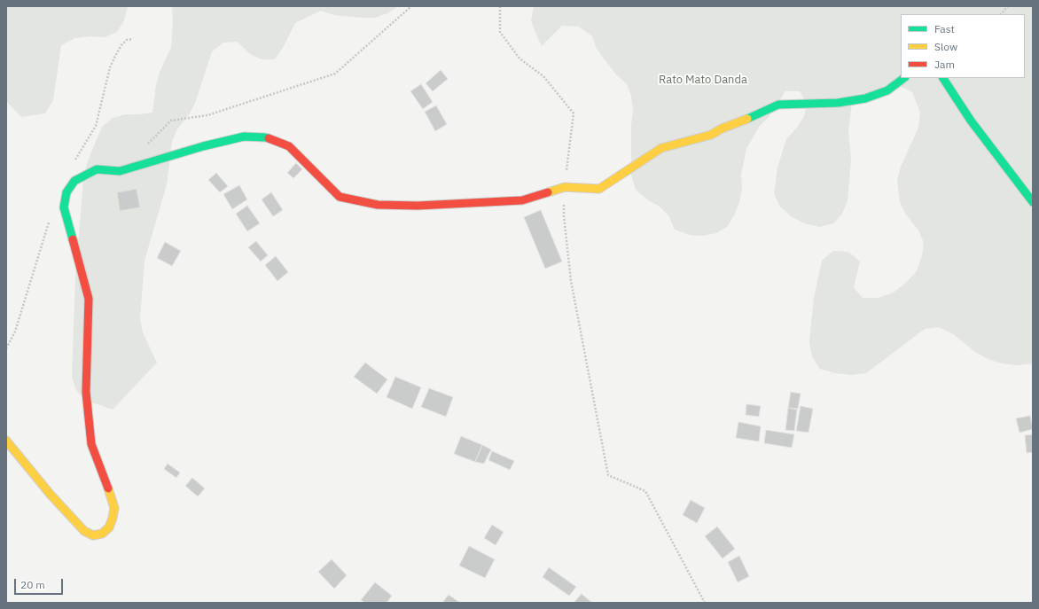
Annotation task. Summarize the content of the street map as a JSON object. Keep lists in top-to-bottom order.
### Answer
{
  "parks": ["Rato Mato Danda"],
  "legend": ["Fast", "Slow", "Jam"],
  "scale_bar": "20 m"
}
